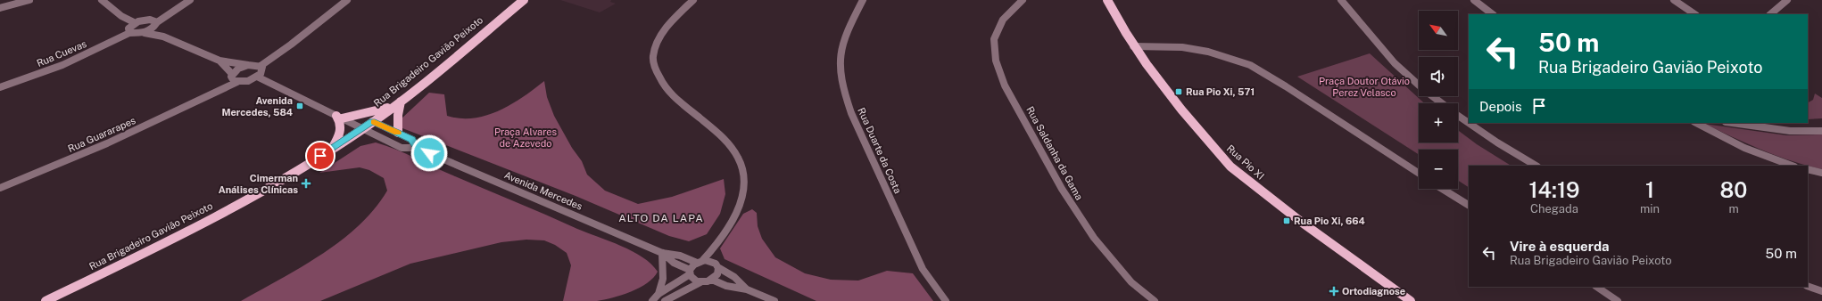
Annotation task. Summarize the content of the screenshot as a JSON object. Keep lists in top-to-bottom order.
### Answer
{
  "streets": {
    "main road": ["Rua Brigadeiro Gavião Peixoto", "Rua Pio XI"],
    "street": [
      "Rua Cuevas",
      "Rua Guararapes",
      "Rua Duarte da Costa",
      "Rua Saldanha da Gama",
      "Avenida Mercedes"
    ]
  },
  "crossings": [
    ["Rua Brigadeiro Gavião Peixoto", "Avenida Mercedes"],
    ["Rua Guararapes", "Avenida Mercedes"]
  ],
  "districts": ["ALTO DA LAPA"],
  "parks": ["Praça Doutor Otávio Perez Velasco", "Praça Alvares de Azevedo"],
  "places": {
    "transit": ["Rua Pio Xi, 571", "Avenida Mercedes, 584", "Rua Pio Xi, 664"],
    "health": ["Cimerman Análises Clínicas", "Ortodiagnose"]
  },
  "north": "top left",
  "page": {
    "map_buttons": ["+", "−"],
    "turn": ["50 m", "Rua Brigadeiro Gavião Peixoto"],
    "then": "Depois",
    "eta": [
      "14:19",
      "Chegada",
      "1",
      "min",
      "80",
      "m"
    ],
    "list": [
      {
        "name": "Vire à esquerda",
        "note": "Rua Brigadeiro Gavião Peixoto",
        "value": "50 m"
      }
    ]
  }
}
